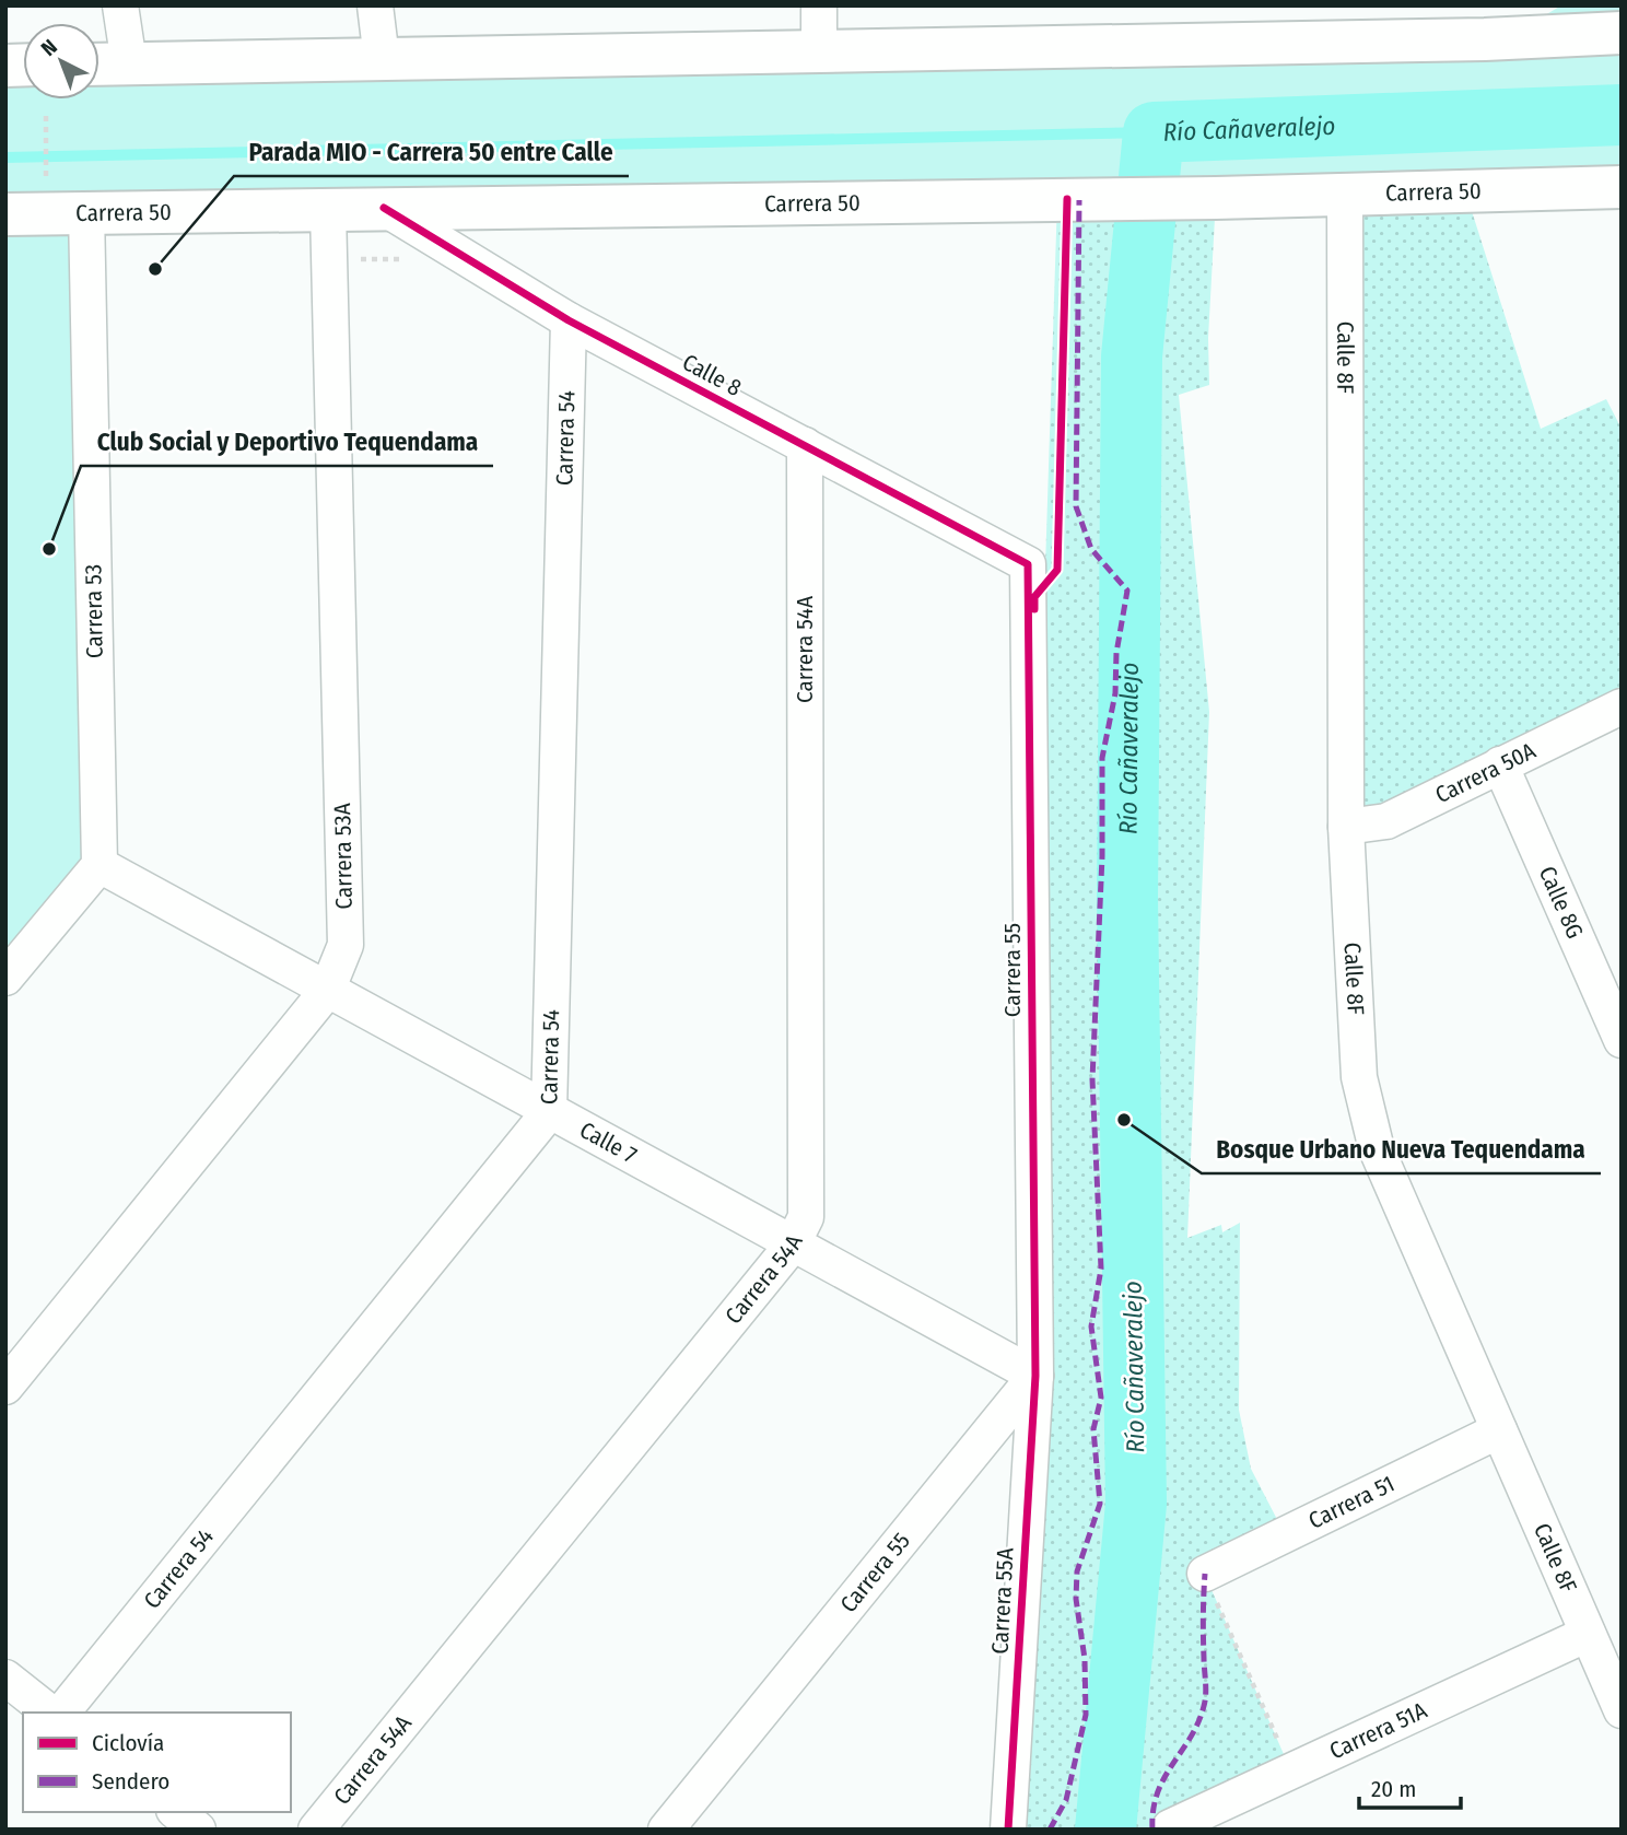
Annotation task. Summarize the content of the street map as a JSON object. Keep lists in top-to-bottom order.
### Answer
{
  "streets": {
    "main road": ["Carrera 50"],
    "street": [
      "Calle 8F",
      "Calle 8",
      "Carrera 54",
      "Carrera 53",
      "Carrera 54A",
      "Carrera 50A",
      "Carrera 53A",
      "Calle 8G",
      "Carrera 55",
      "Calle 7",
      "Carrera 51",
      "Carrera 55A",
      "Carrera 51A"
    ]
  },
  "crossings": [
    ["Carrera 50", "Calle 8F"],
    ["Carrera 50", "Calle 8"],
    ["Carrera 50", "Carrera 53"],
    ["Carrera 50", "Carrera 53A"],
    ["Calle 8F", "Carrera 50A"],
    ["Calle 8F", "Carrera 51"],
    ["Calle 8F", "Carrera 51A"],
    ["Calle 8", "Carrera 54"],
    ["Calle 8", "Carrera 54A"],
    ["Calle 8", "Carrera 55"],
    ["Carrera 54", "Calle 7"],
    ["Carrera 53", "Calle 7"],
    ["Carrera 54A", "Calle 7"],
    ["Carrera 50A", "Calle 8G"],
    ["Carrera 53A", "Calle 7"],
    ["Carrera 55", "Calle 7"],
    ["Carrera 55", "Carrera 55A"],
    ["Calle 7", "Carrera 55A"]
  ],
  "water": ["Río Cañaveralejo"],
  "places": ["Parada MIO - Carrera 50 entre Calle", "Club Social y Deportivo Tequendama", "Bosque Urbano Nueva Tequendama"],
  "legend": ["Ciclovía", "Sendero"],
  "scale_bar": "20 m",
  "north": "top left"
}
